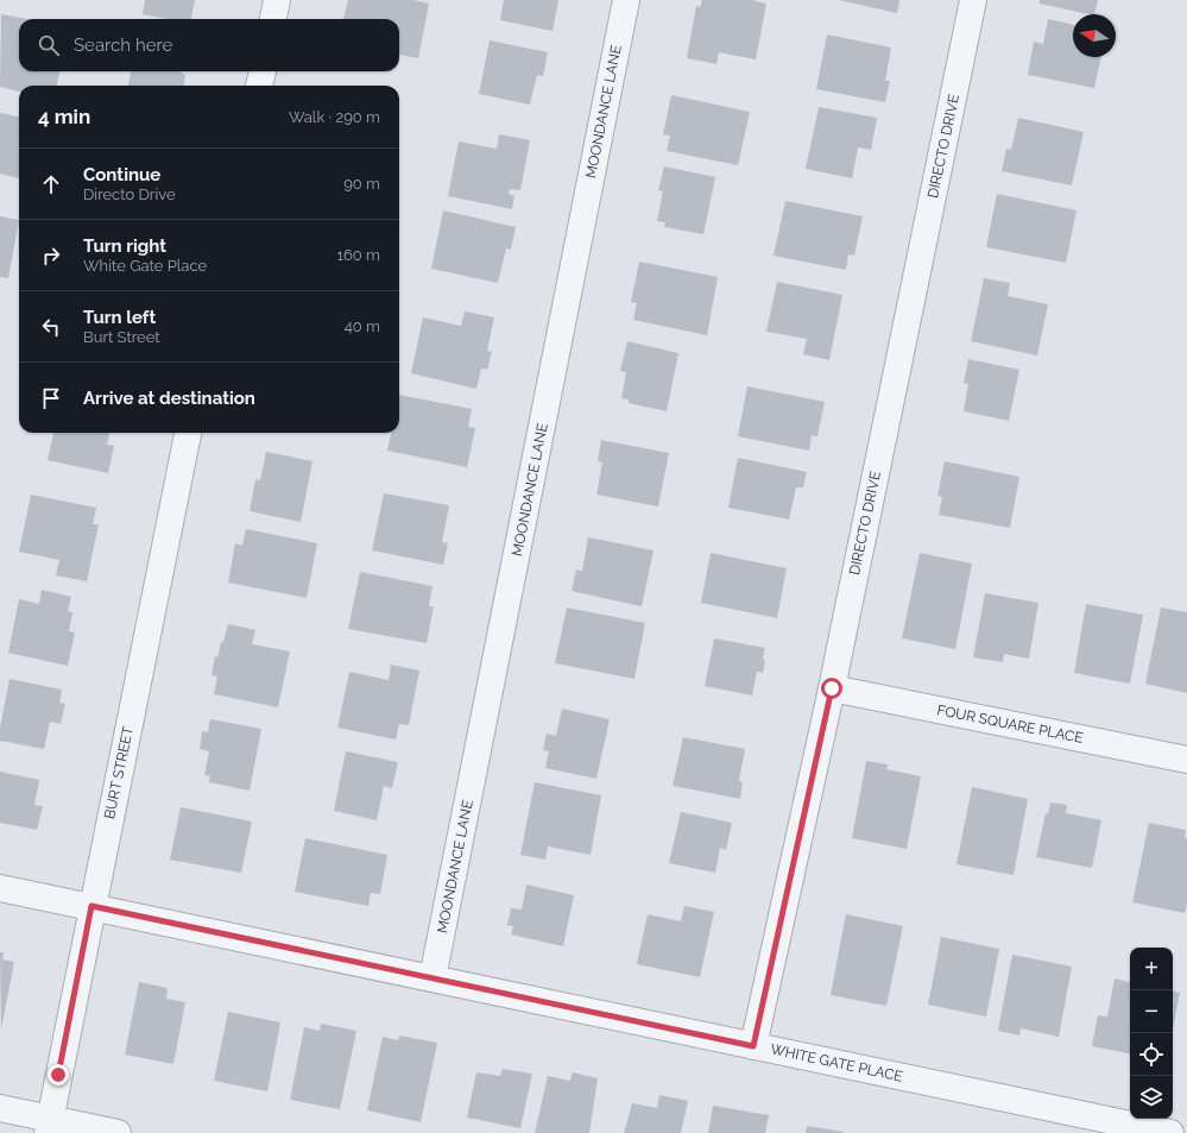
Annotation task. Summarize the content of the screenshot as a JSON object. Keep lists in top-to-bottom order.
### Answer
{
  "streets": {
    "street": [
      "MOONDANCE LANE",
      "DIRECTO DRIVE",
      "FOUR SQUARE PLACE",
      "BURT STREET",
      "WHITE GATE PLACE"
    ]
  },
  "crossings": [
    ["MOONDANCE LANE", "WHITE GATE PLACE"],
    ["DIRECTO DRIVE", "FOUR SQUARE PLACE"],
    ["DIRECTO DRIVE", "WHITE GATE PLACE"],
    ["BURT STREET", "WHITE GATE PLACE"]
  ],
  "north": "left",
  "page": {
    "search": "Search here",
    "heading": ["4 min", "Walk · 290 m"],
    "list": [
      ["Continue", "Directo Drive", "90 m"],
      ["Turn right", "White Gate Place", "160 m"],
      ["Turn left", "Burt Street", "40 m"],
      "Arrive at destination"
    ],
    "map_buttons": ["+", "−"]
  }
}
